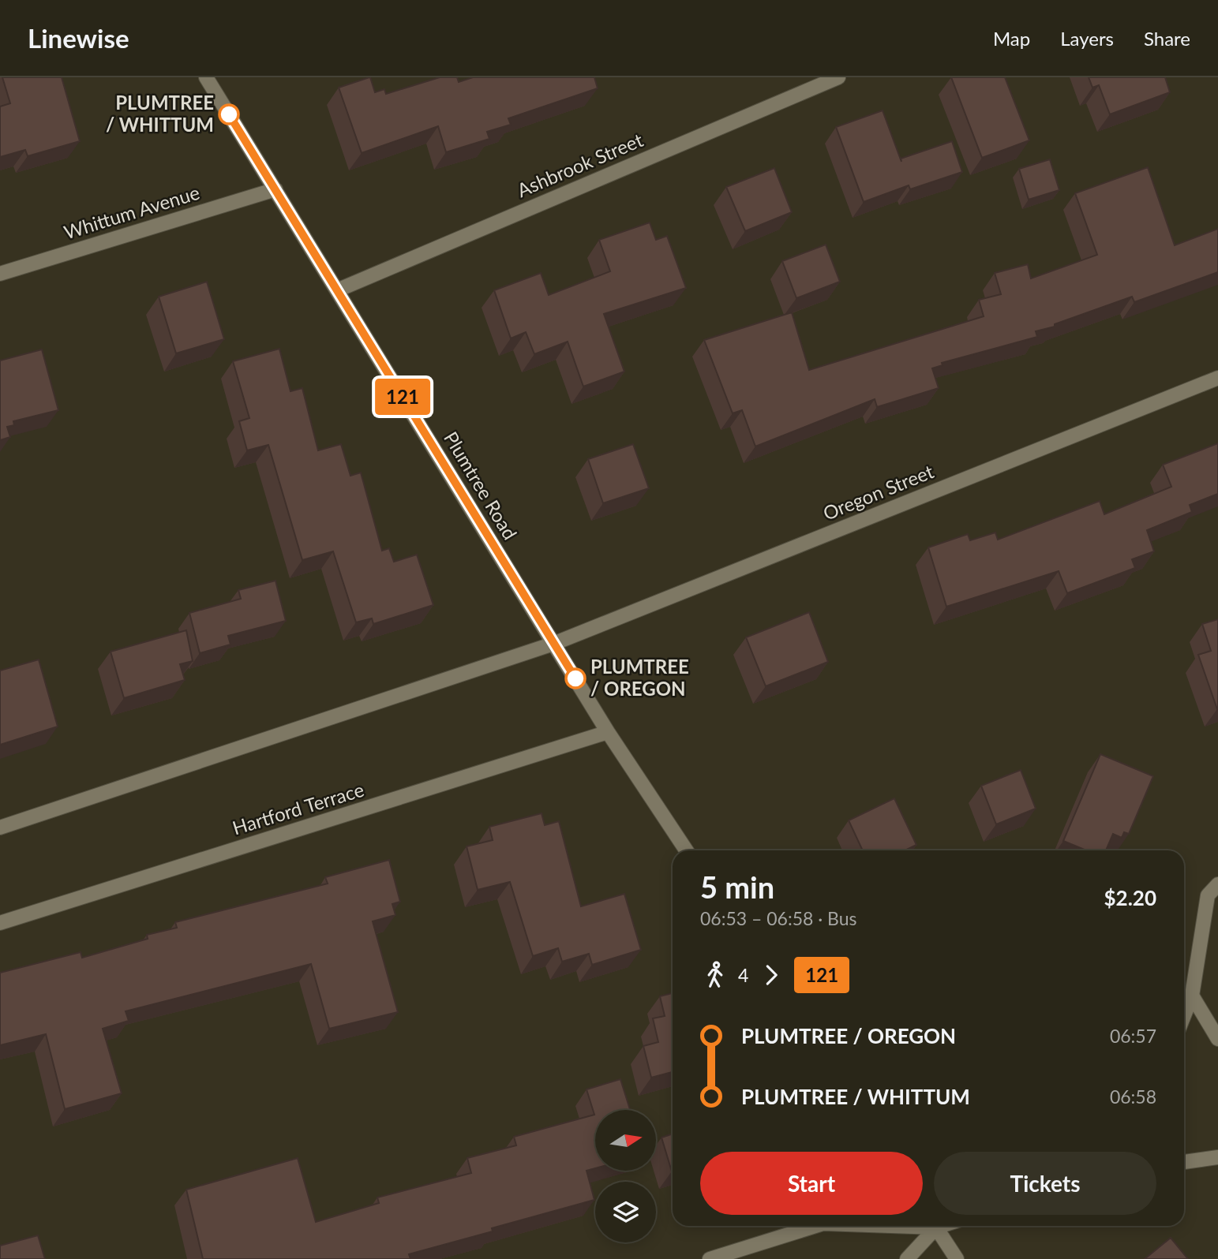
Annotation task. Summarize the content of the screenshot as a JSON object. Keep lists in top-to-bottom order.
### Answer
{
  "streets": {
    "street": [
      "Ashbrook Street",
      "Whittum Avenue",
      "Plumtree Road",
      "Oregon Street",
      "Hartford Terrace"
    ]
  },
  "crossings": [
    ["Ashbrook Street", "Plumtree Road"],
    ["Whittum Avenue", "Plumtree Road"],
    ["Plumtree Road", "Oregon Street"],
    ["Plumtree Road", "Hartford Terrace"]
  ],
  "places": ["PLUMTREE / WHITTUM", "PLUMTREE / OREGON"],
  "lines": ["bus line 121"],
  "north": "right",
  "page": {
    "header": "Linewise",
    "nav": ["Map", "Layers", "Share"],
    "on_map": "121",
    "heading": ["5 min", "06:53 – 06:58 · Bus", "$2.20"],
    "legs": ["4", "121"],
    "list": [
      {
        "name": "PLUMTREE / OREGON",
        "value": "06:57"
      },
      {
        "name": "PLUMTREE / WHITTUM",
        "value": "06:58"
      }
    ],
    "buttons": ["Start", "Tickets"]
  }
}
